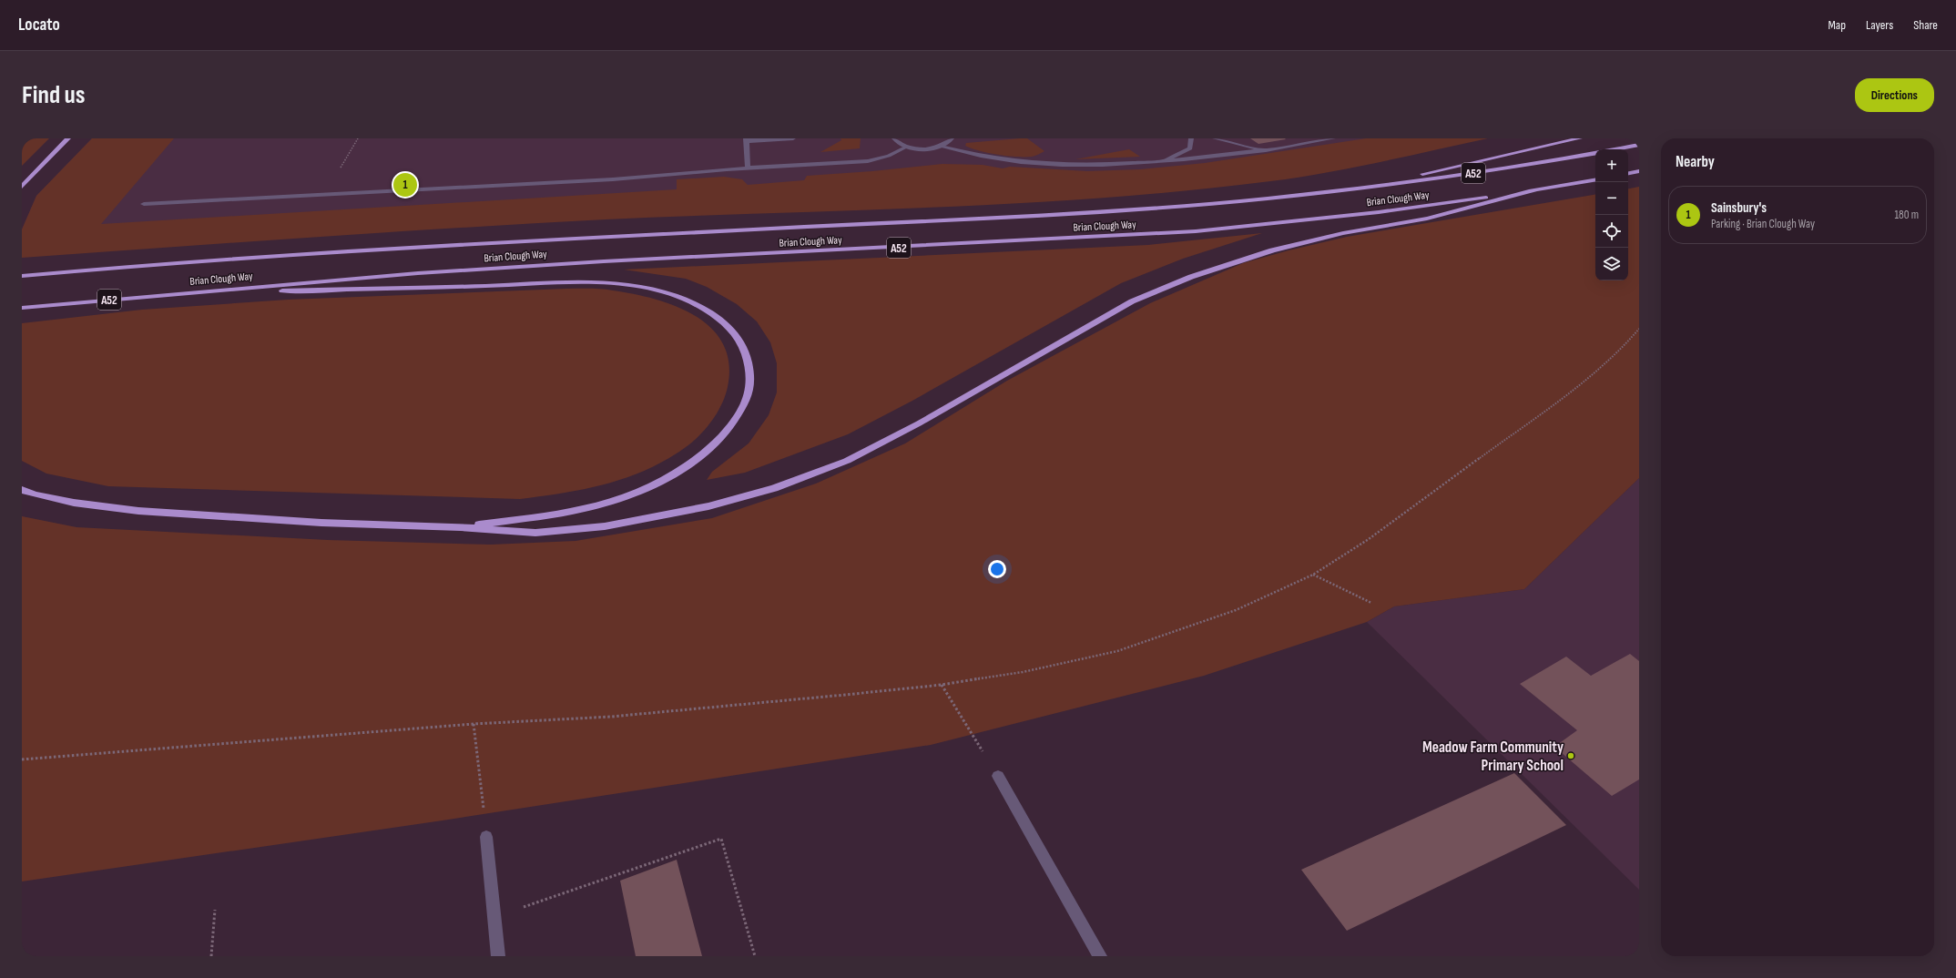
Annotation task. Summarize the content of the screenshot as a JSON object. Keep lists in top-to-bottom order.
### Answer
{
  "streets": {
    "highway": ["A52", "Brian Clough Way"]
  },
  "places": ["Meadow Farm Community Primary School"],
  "page": {
    "header": "Locato",
    "nav": ["Map", "Layers", "Share"],
    "buttons": "Directions",
    "title": "Find us",
    "heading": "Nearby",
    "map_buttons": ["+", "−"],
    "pins": "1",
    "list": [
      {
        "mark": "1",
        "name": "Sainsbury's",
        "note": "Parking · Brian Clough Way",
        "value": "180 m"
      }
    ]
  }
}
